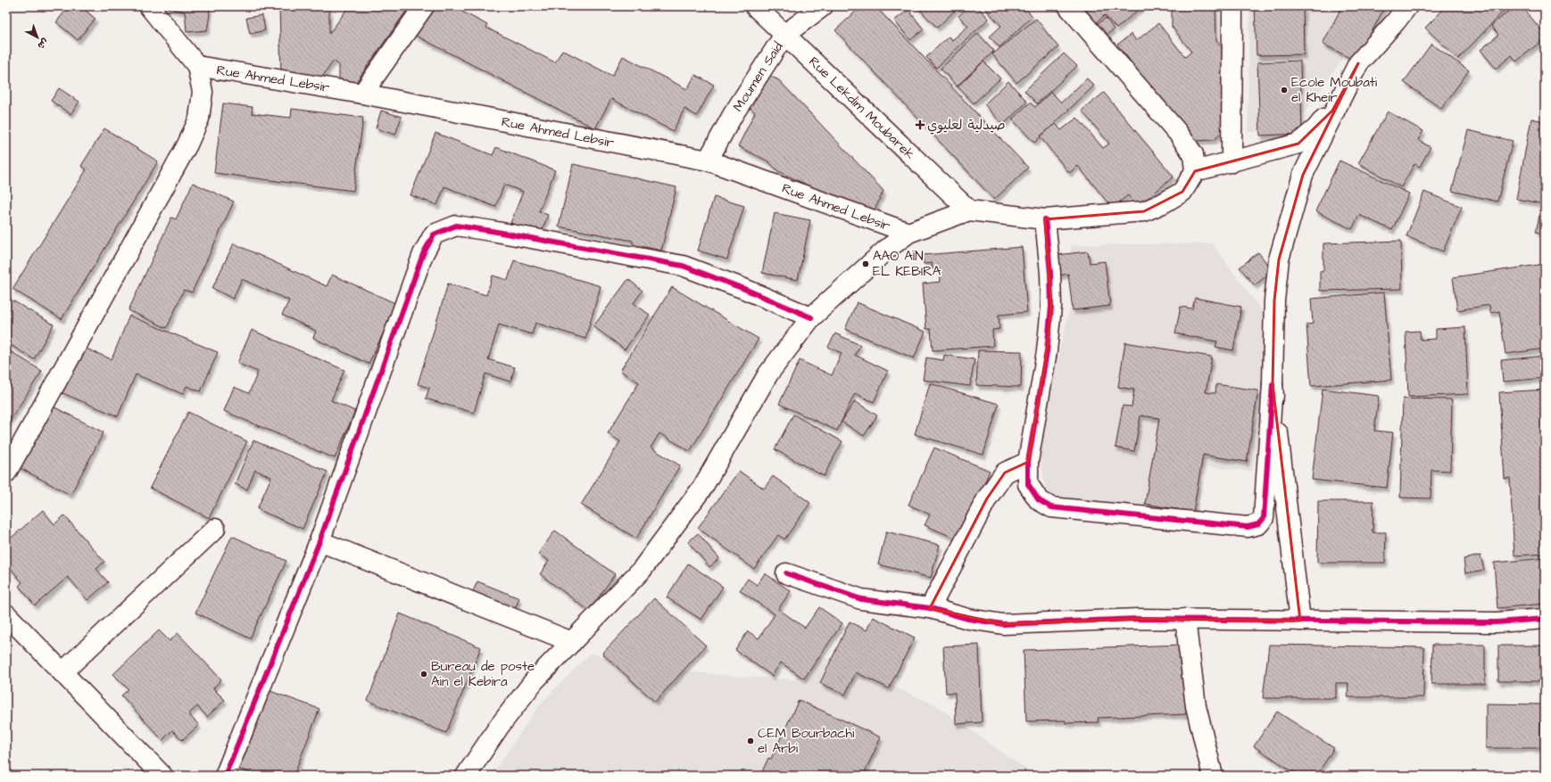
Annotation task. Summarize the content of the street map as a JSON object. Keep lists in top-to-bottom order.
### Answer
{
  "streets": {
    "street": ["Moumen Said", "Rue Ahmed Lebsir", "Rue Lekdim Moubarek"]
  },
  "crossings": [
    ["Moumen Said", "Rue Ahmed Lebsir"],
    ["Moumen Said", "Rue Lekdim Moubarek"]
  ],
  "places": {
    "other": [
      "Ecole Moubati el Kheir",
      "AAO AÏN EL KEBIRA",
      "Bureau de poste Ain el Kebira",
      "CEM Bourbachi el Arbi"
    ],
    "health": ["صيدلية لعليوي"]
  },
  "north": "bottom right"
}
